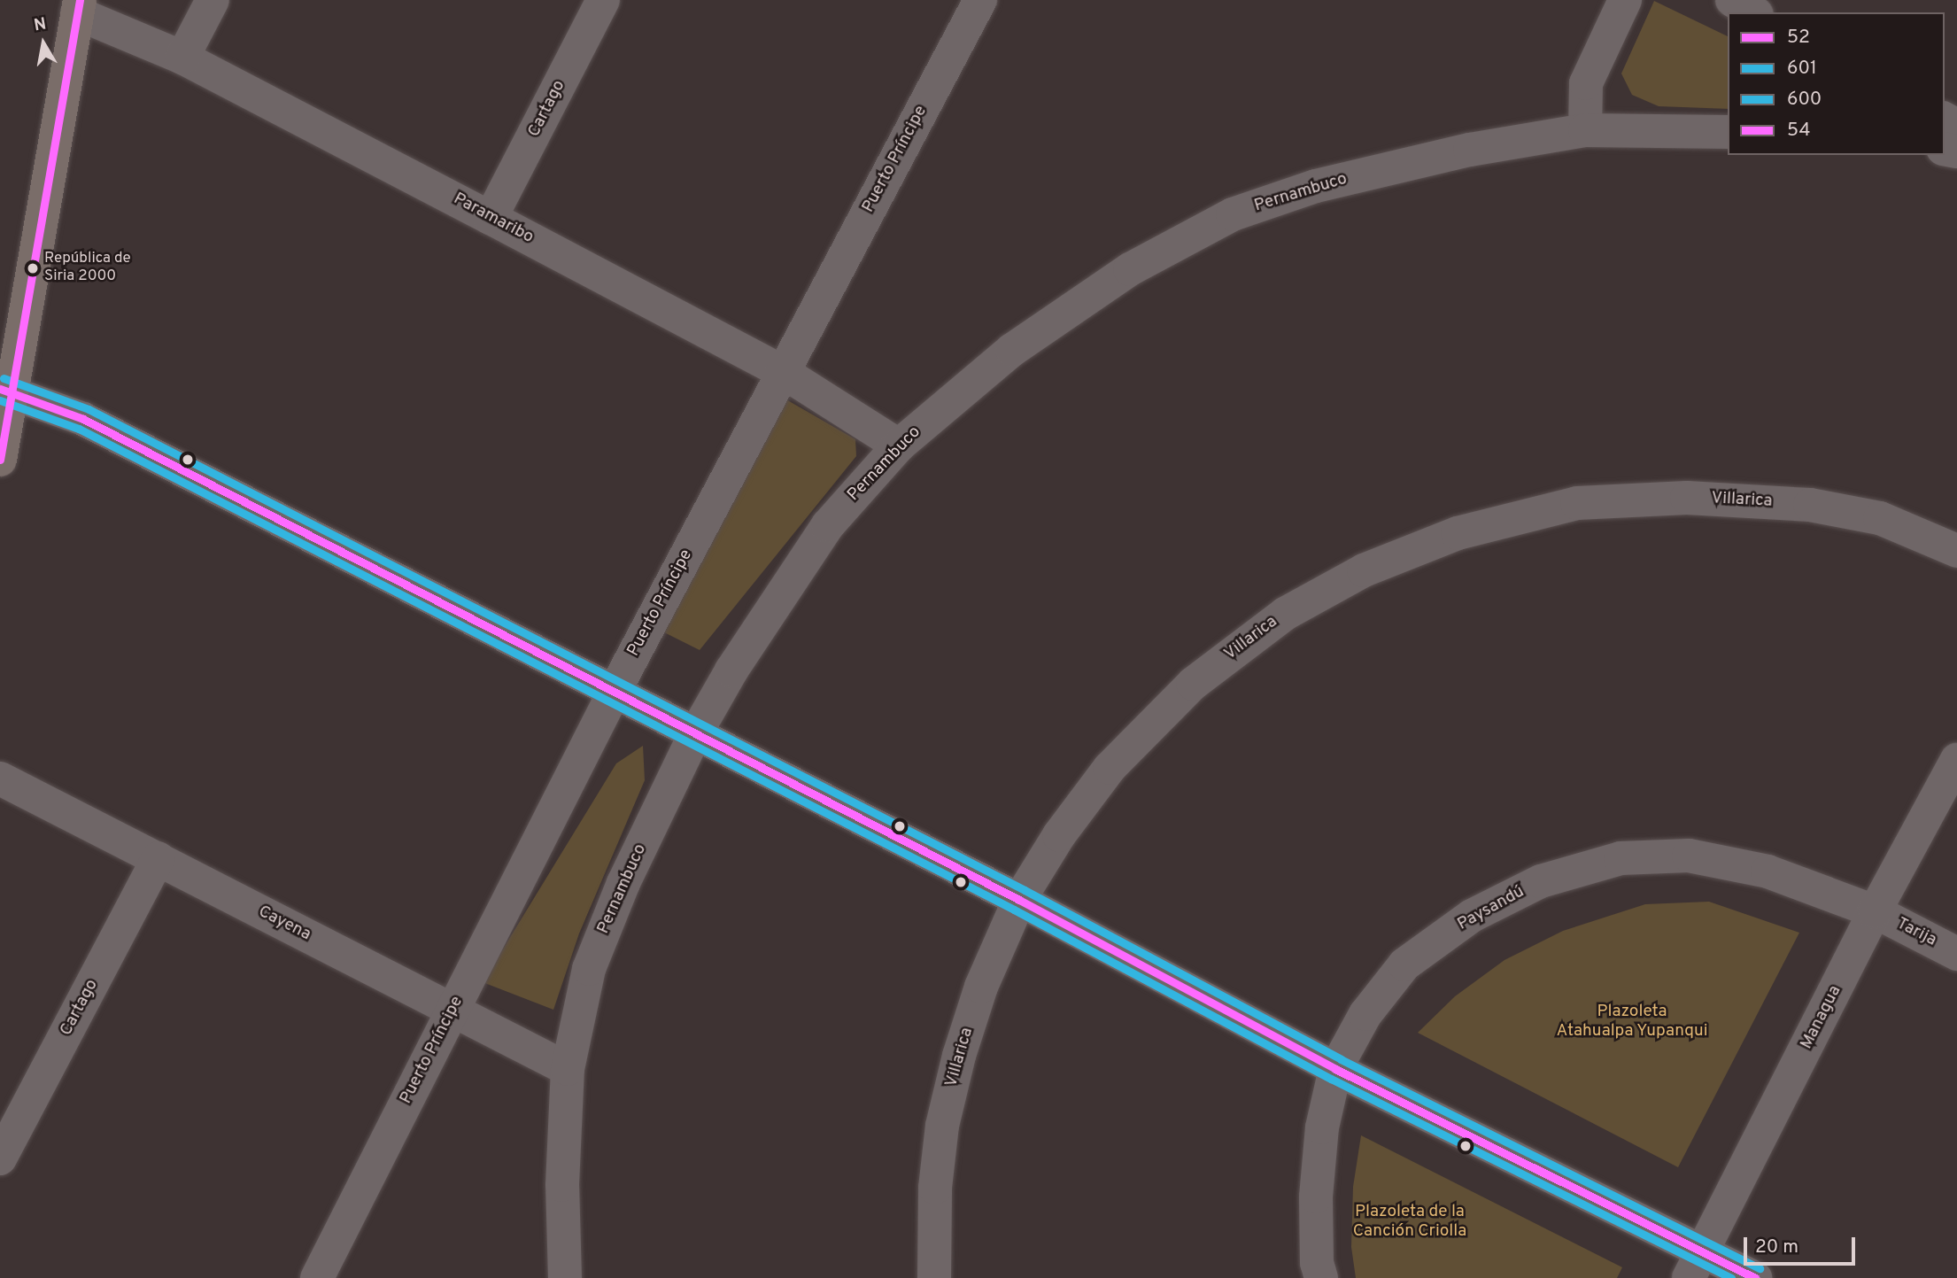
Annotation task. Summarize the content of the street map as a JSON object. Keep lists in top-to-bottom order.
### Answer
{
  "streets": {
    "street": [
      "Cartago",
      "Puerto Príncipe",
      "Pernambuco",
      "Paramaribo",
      "Villarica",
      "Paysandú",
      "Cayena",
      "Tarija",
      "Managua"
    ]
  },
  "crossings": [
    ["Cartago", "Paramaribo"],
    ["Cartago", "Cayena"],
    ["Puerto Príncipe", "Paramaribo"],
    ["Puerto Príncipe", "Cayena"],
    ["Pernambuco", "Paramaribo"],
    ["Pernambuco", "Cayena"],
    ["Paysandú", "Tarija"],
    ["Paysandú", "Managua"],
    ["Tarija", "Managua"]
  ],
  "parks": ["Plazoleta Atahualpa Yupanqui", "Plazoleta de la Canción Criolla"],
  "places": ["República de Siria 2000"],
  "lines": [
    "transit line 54",
    "transit line 600",
    "transit line 52",
    "transit line 601"
  ],
  "legend": [
    "52",
    "601",
    "600",
    "54"
  ],
  "scale_bar": "20 m",
  "north": "top"
}
